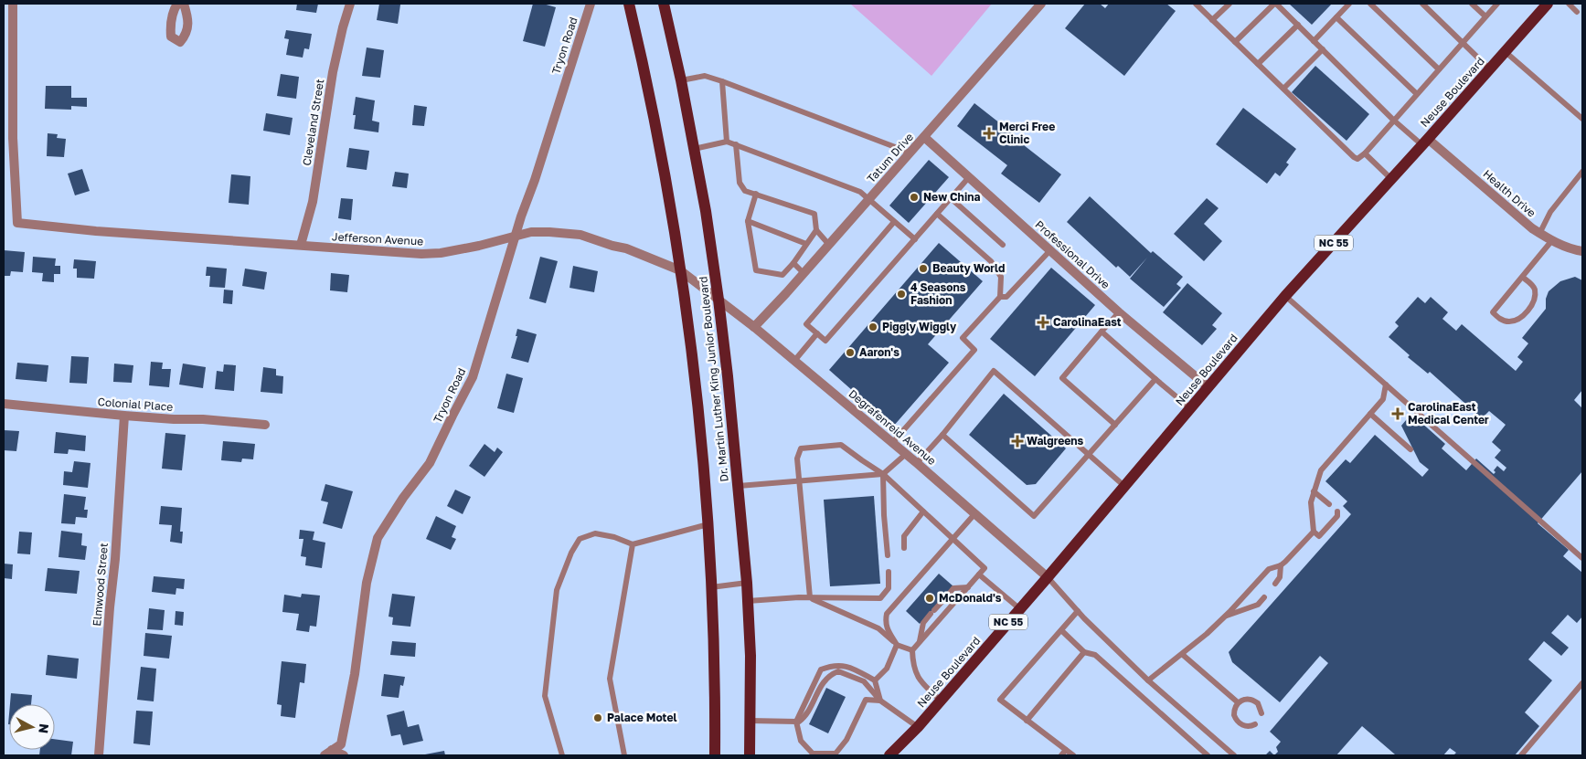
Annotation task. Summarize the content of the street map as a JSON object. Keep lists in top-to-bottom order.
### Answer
{
  "streets": {
    "main road": ["Neuse Boulevard", "NC 55", "Dr. Martin Luther King Junior Boulevard"],
    "street": [
      "Tryon Road",
      "Cleveland Street",
      "Tatum Drive",
      "Health Drive",
      "Jefferson Avenue",
      "Professional Drive",
      "Colonial Place",
      "Degrafenreid Avenue",
      "Elmwood Street"
    ]
  },
  "crossings": [
    ["Tryon Road", "Jefferson Avenue"],
    ["Neuse Boulevard", "Health Drive"],
    ["Neuse Boulevard", "Professional Drive"],
    ["Neuse Boulevard", "Degrafenreid Avenue"],
    ["Cleveland Street", "Jefferson Avenue"],
    ["Tatum Drive", "Professional Drive"],
    ["Tatum Drive", "Degrafenreid Avenue"],
    ["Jefferson Avenue", "Dr. Martin Luther King Junior Boulevard"],
    ["Jefferson Avenue", "Degrafenreid Avenue"],
    ["Dr. Martin Luther King Junior Boulevard", "Degrafenreid Avenue"],
    ["Colonial Place", "Elmwood Street"]
  ],
  "places": {
    "health": [
      "Merci Free Clinic",
      "CarolinaEast",
      "CarolinaEast Medical Center",
      "Walgreens"
    ],
    "other": [
      "New China",
      "Beauty World",
      "4 Seasons Fashion",
      "Piggly Wiggly",
      "Aaron's",
      "McDonald's",
      "Palace Motel"
    ]
  },
  "north": "right"
}
